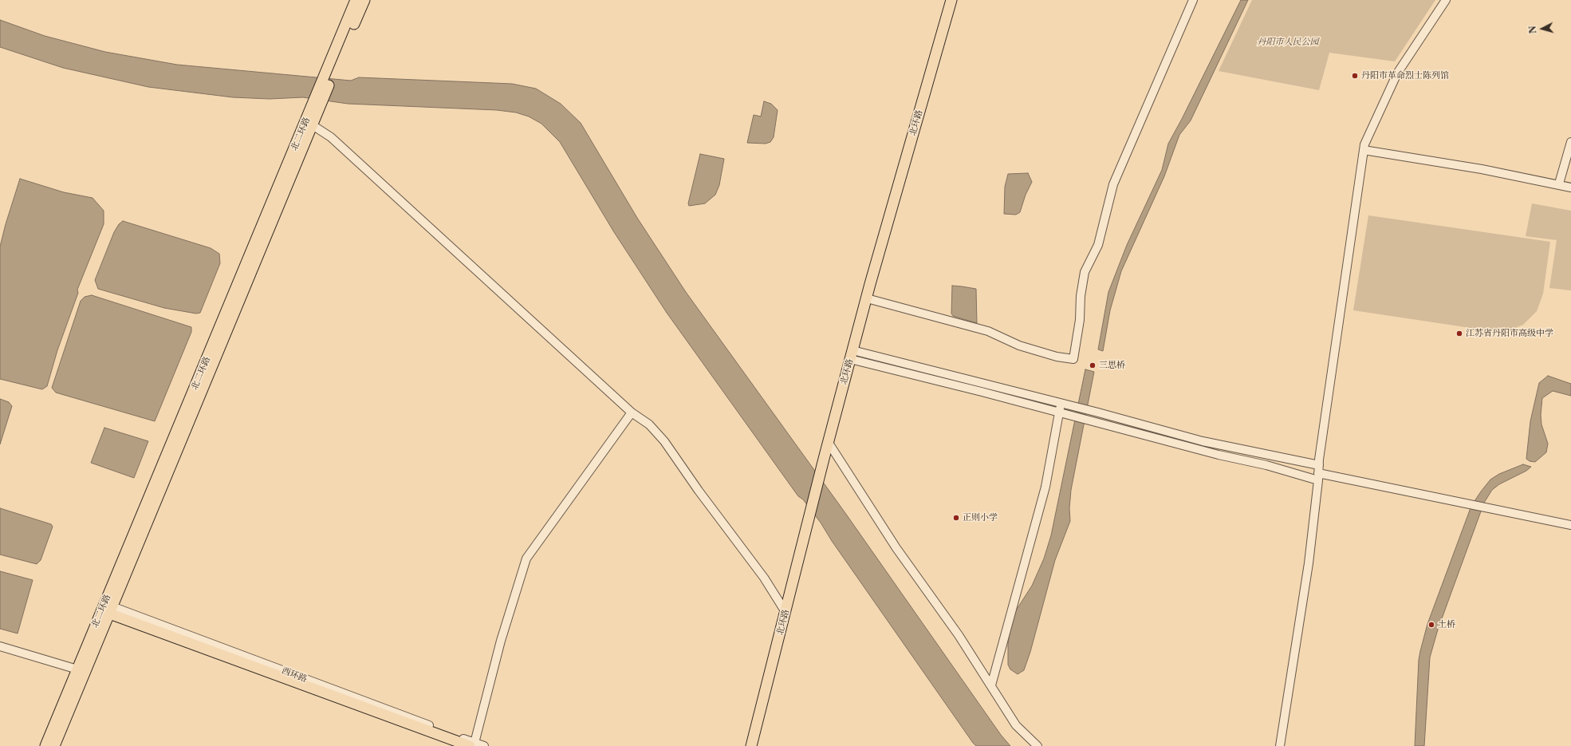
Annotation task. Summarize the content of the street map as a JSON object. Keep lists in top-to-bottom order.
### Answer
{
  "streets": {
    "main road": ["北环路", "北二环路", "西环路"]
  },
  "crossings": [
    ["北二环路", "西环路"]
  ],
  "parks": ["丹阳市人民公园"],
  "places": [
    "丹阳市革命烈士陈列馆",
    "江苏省丹阳市高级中学",
    "三思桥",
    "正则小学",
    "土桥"
  ],
  "north": "left"
}
